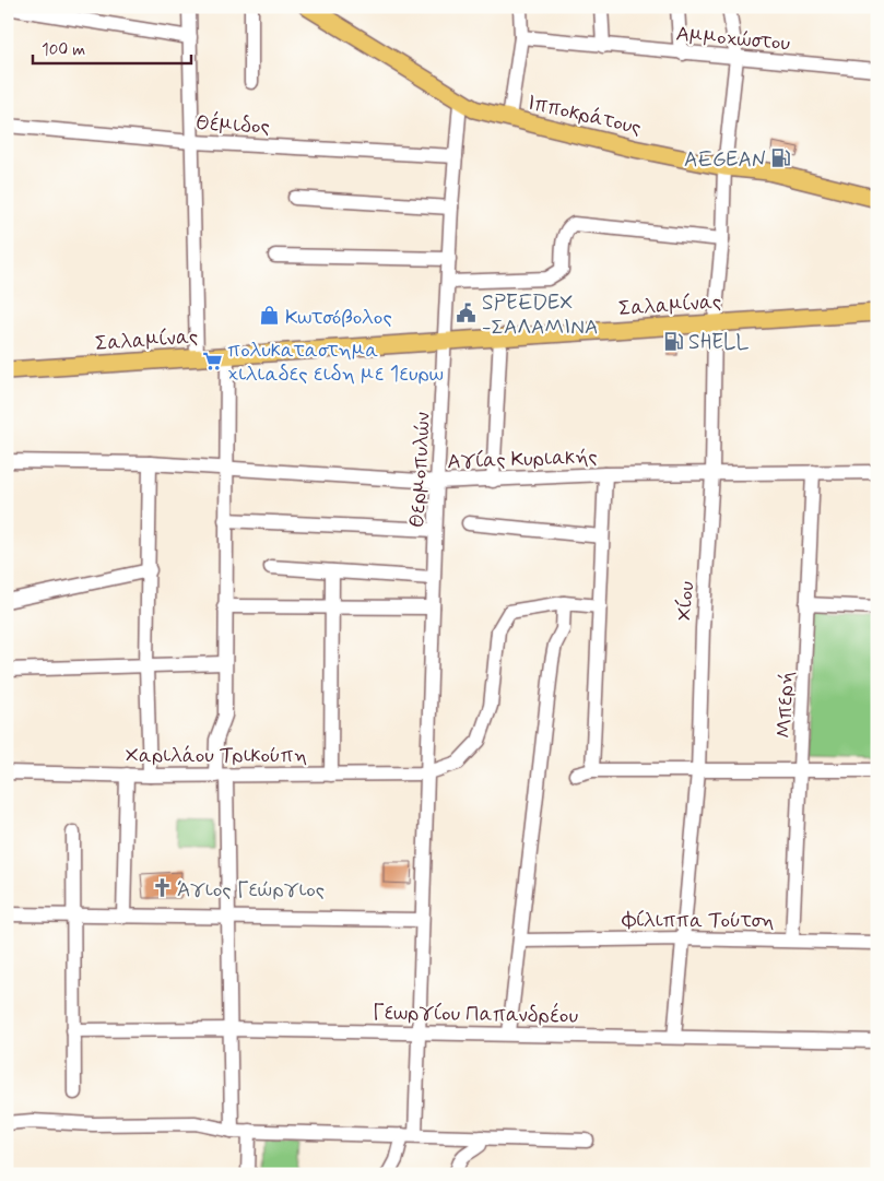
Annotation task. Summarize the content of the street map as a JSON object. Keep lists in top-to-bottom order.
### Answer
{
  "streets": {
    "main road": ["Ιπποκράτους", "Σαλαμίνας"],
    "street": [
      "Αμμοχώστου",
      "Θέμιδος",
      "Αγίας Κυριακής",
      "Θερμοπυλών",
      "Χίου",
      "Μπερή",
      "Χαριλάου Τρικούπη",
      "Φίλιππα Τούτση",
      "Γεωργίου Παπανδρέου"
    ]
  },
  "crossings": [
    ["Αμμοχώστου", "Χίου"],
    ["Ιπποκράτους", "Θερμοπυλών"],
    ["Ιπποκράτους", "Χίου"],
    ["Θέμιδος", "Θερμοπυλών"],
    ["Σαλαμίνας", "Θερμοπυλών"],
    ["Σαλαμίνας", "Χίου"],
    ["Αγίας Κυριακής", "Θερμοπυλών"],
    ["Αγίας Κυριακής", "Χίου"],
    ["Αγίας Κυριακής", "Μπερή"],
    ["Θερμοπυλών", "Χαριλάου Τρικούπη"],
    ["Θερμοπυλών", "Γεωργίου Παπανδρέου"],
    ["Χίου", "Φίλιππα Τούτση"],
    ["Χίου", "Γεωργίου Παπανδρέου"],
    ["Μπερή", "Φίλιππα Τούτση"]
  ],
  "places": {
    "fuel station": ["AEGEAN", "SHELL"],
    "public building": ["SPEEDEX -ΣΑΛΑΜΙΝΑ"],
    "shop": ["Κωτσόβολος"],
    "supermarket": ["πολυκαταστημα χιλιαδες ειδη με 1ευρω"],
    "church": ["Άγιος Γεώργιος"]
  },
  "scale_bar": "100 m"
}
